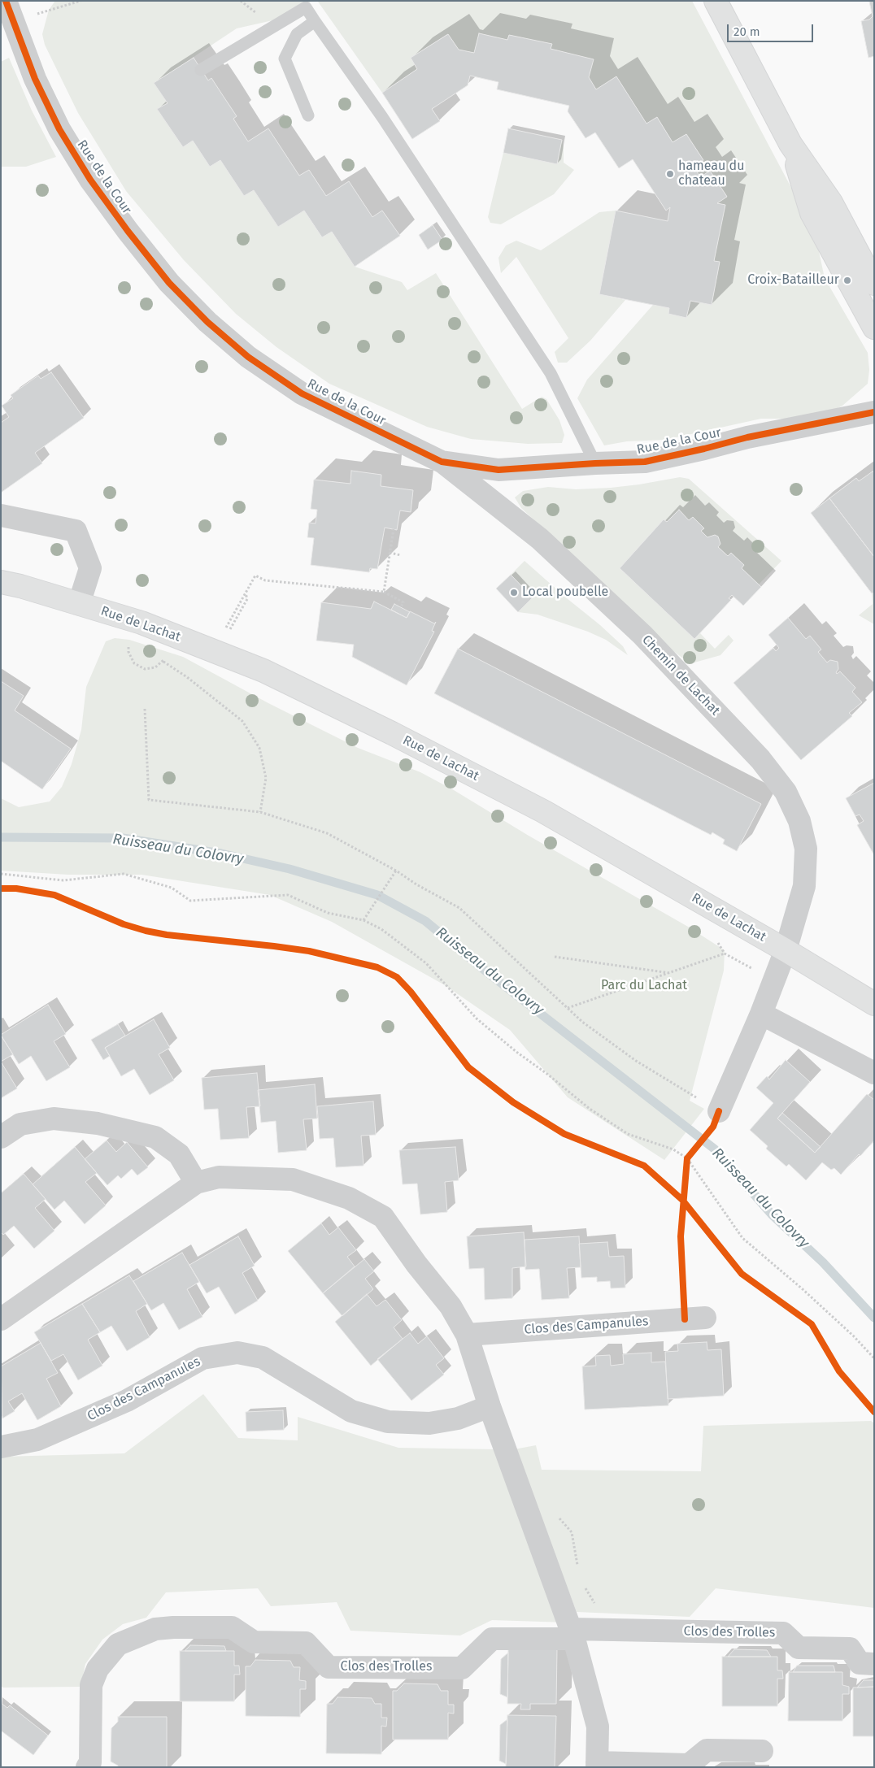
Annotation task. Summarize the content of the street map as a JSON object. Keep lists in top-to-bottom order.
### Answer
{
  "streets": {
    "main road": ["Rue de Lachat"],
    "street": [
      "Rue de la Cour",
      "Chemin de Lachat",
      "Clos des Campanules",
      "Clos des Trolles"
    ]
  },
  "crossings": [
    ["Rue de la Cour", "Chemin de Lachat"],
    ["Rue de Lachat", "Chemin de Lachat"]
  ],
  "water": ["Ruisseau du Colovry"],
  "parks": ["Parc du Lachat"],
  "places": ["hameau du chateau", "Croix-Batailleur", "Local poubelle"],
  "scale_bar": "20 m"
}
